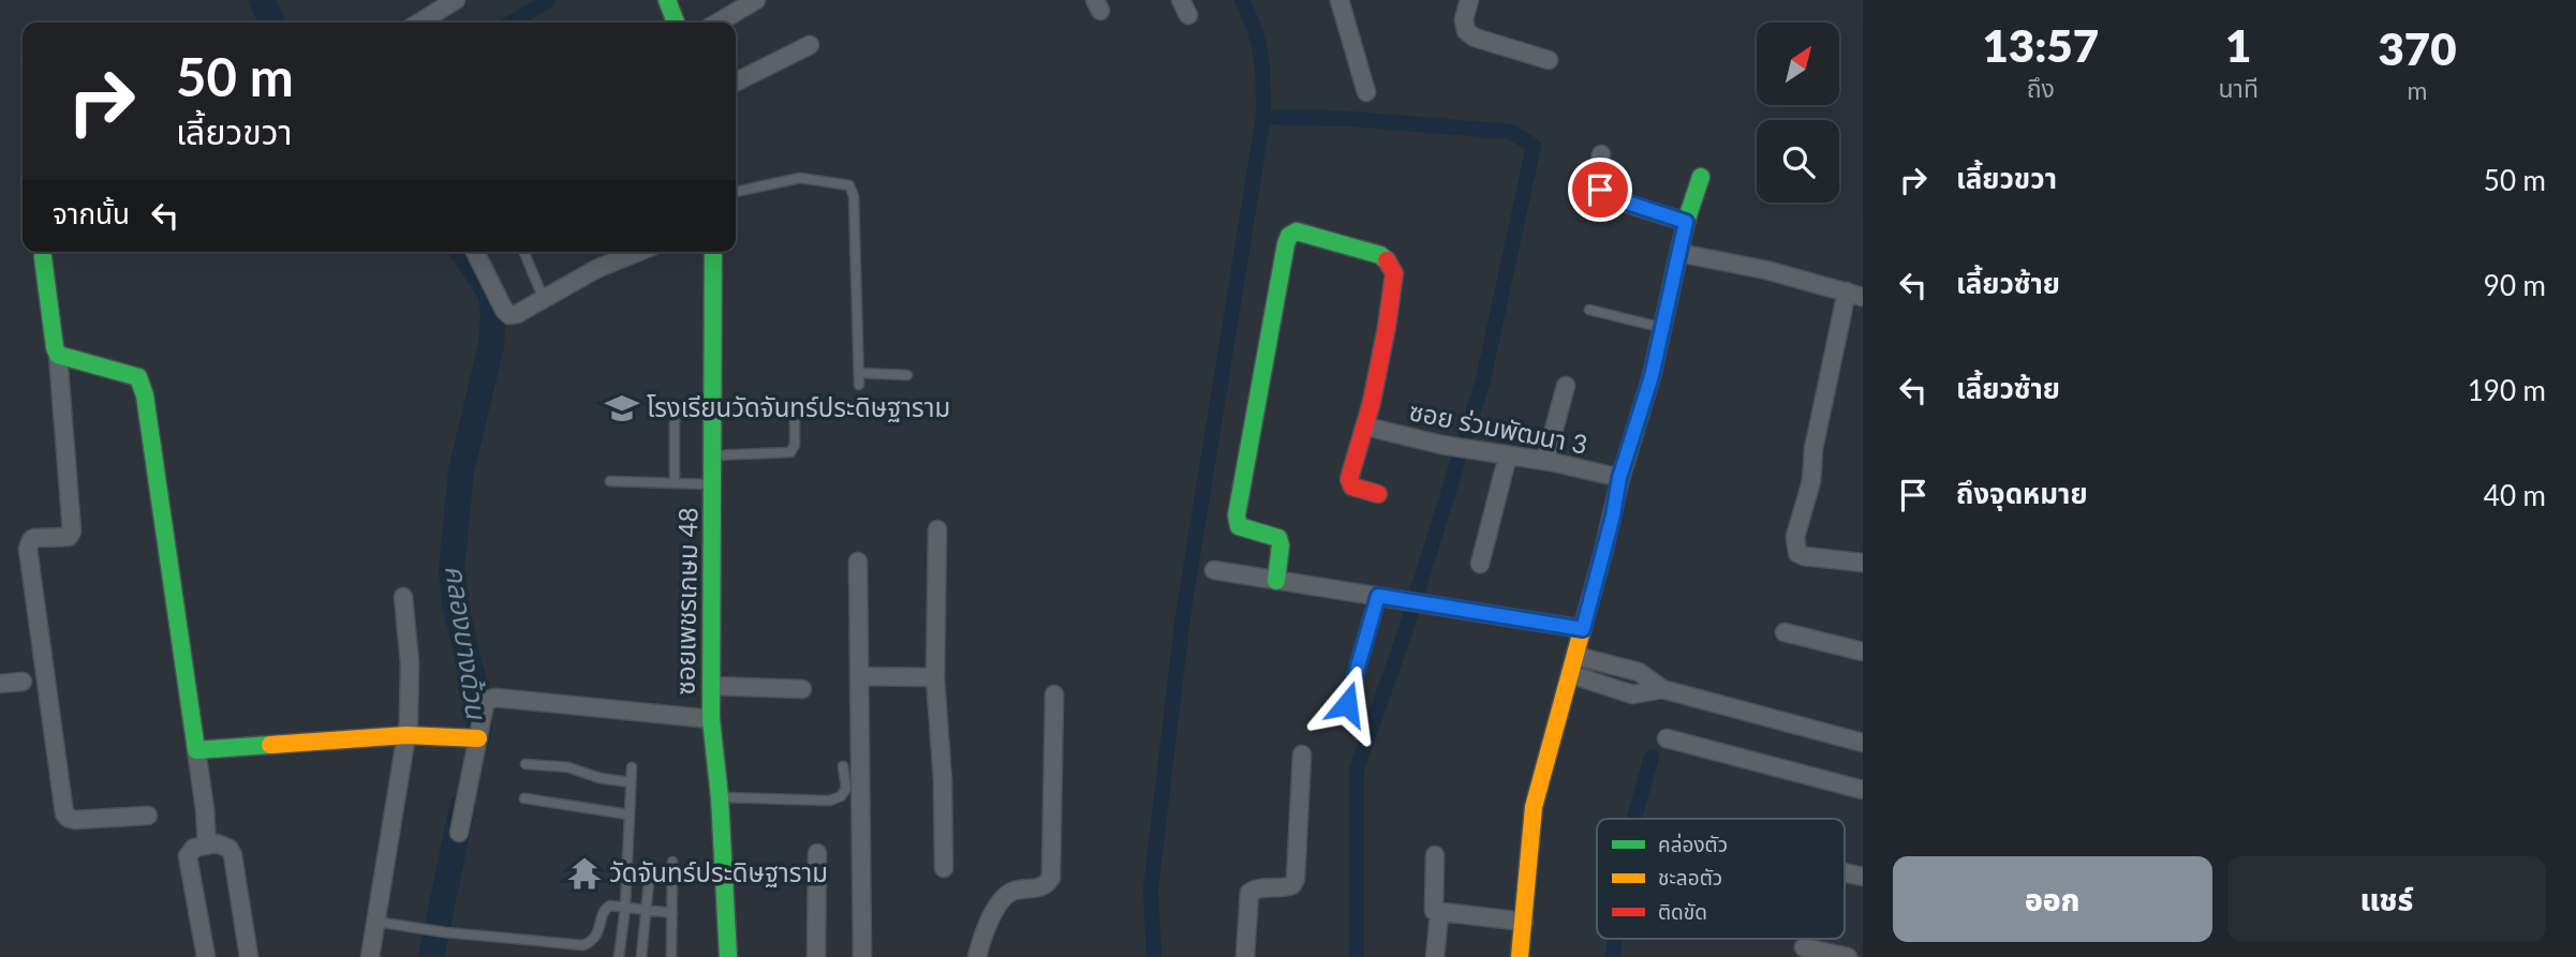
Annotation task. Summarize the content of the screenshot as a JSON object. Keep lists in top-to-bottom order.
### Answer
{
  "streets": {
    "street": ["ซอย ร่วมพัฒนา 3", "ซอยเพชรเกษม 48"]
  },
  "water": ["คลองบางด้วน"],
  "places": {
    "school or university": ["โรงเรียนวัดจันทร์ประดิษฐาราม"],
    "temple": ["วัดจันทร์ประดิษฐาราม"]
  },
  "legend": ["คล่องตัว", "ชะลอตัว", "ติดขัด"],
  "north": "top right",
  "page": {
    "eta": [
      "13:57",
      "ถึง",
      "1",
      "นาที",
      "370",
      "m"
    ],
    "turn": ["50 m", "เลี้ยวขวา"],
    "list": [
      {
        "name": "เลี้ยวขวา",
        "value": "50 m"
      },
      {
        "name": "เลี้ยวซ้าย",
        "value": "90 m"
      },
      {
        "name": "เลี้ยวซ้าย",
        "value": "190 m"
      },
      {
        "name": "ถึงจุดหมาย",
        "value": "40 m"
      }
    ],
    "then": "จากนั้น",
    "buttons": ["ออก", "แชร์"]
  }
}
